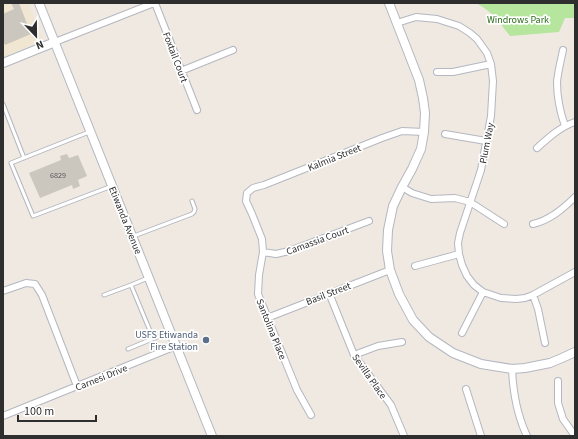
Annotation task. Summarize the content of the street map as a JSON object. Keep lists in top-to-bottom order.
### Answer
{
  "streets": {
    "street": [
      "Foxtail Court",
      "Plum Way",
      "Kalmia Street",
      "Etiwanda Avenue",
      "Camassia Court",
      "Basil Street",
      "Santolina Place",
      "Sevilla Place",
      "Carnesi Drive"
    ]
  },
  "crossings": [
    ["Kalmia Street", "Santolina Place"],
    ["Etiwanda Avenue", "Carnesi Drive"],
    ["Camassia Court", "Santolina Place"],
    ["Basil Street", "Santolina Place"],
    ["Basil Street", "Sevilla Place"]
  ],
  "parks": ["Windrows Park"],
  "places": ["USFS Etiwanda Fire Station"],
  "house_numbers": ["6829"],
  "scale_bar": "100 m",
  "north": "bottom"
}
